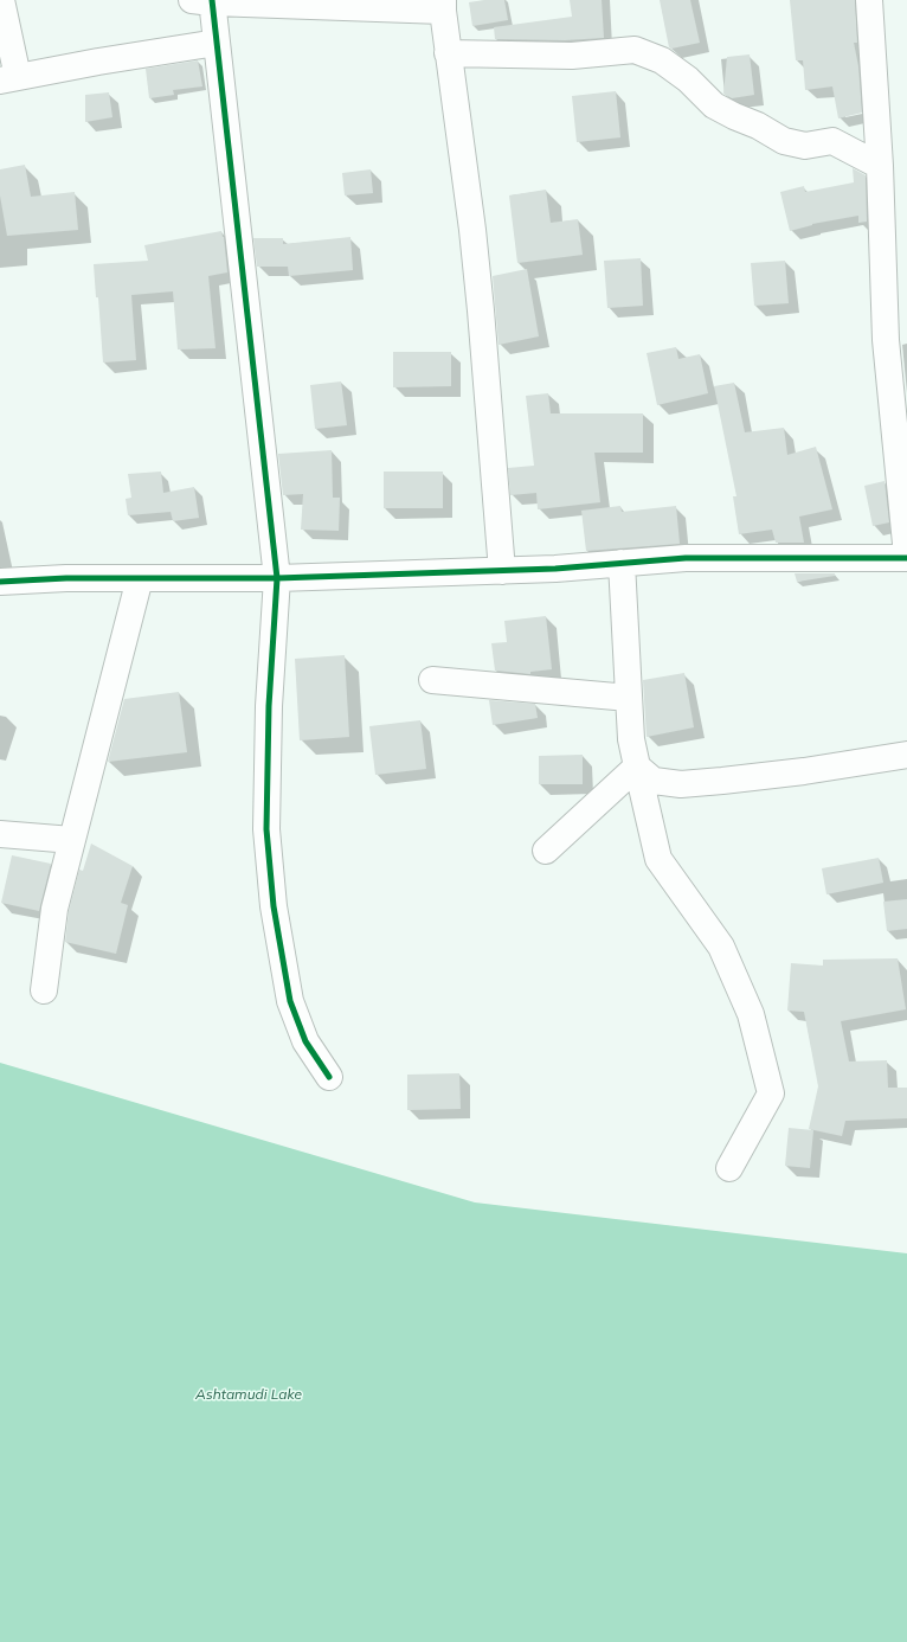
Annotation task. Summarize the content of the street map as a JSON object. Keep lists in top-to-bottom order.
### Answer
{
  "water": ["Ashtamudi Lake"]
}
